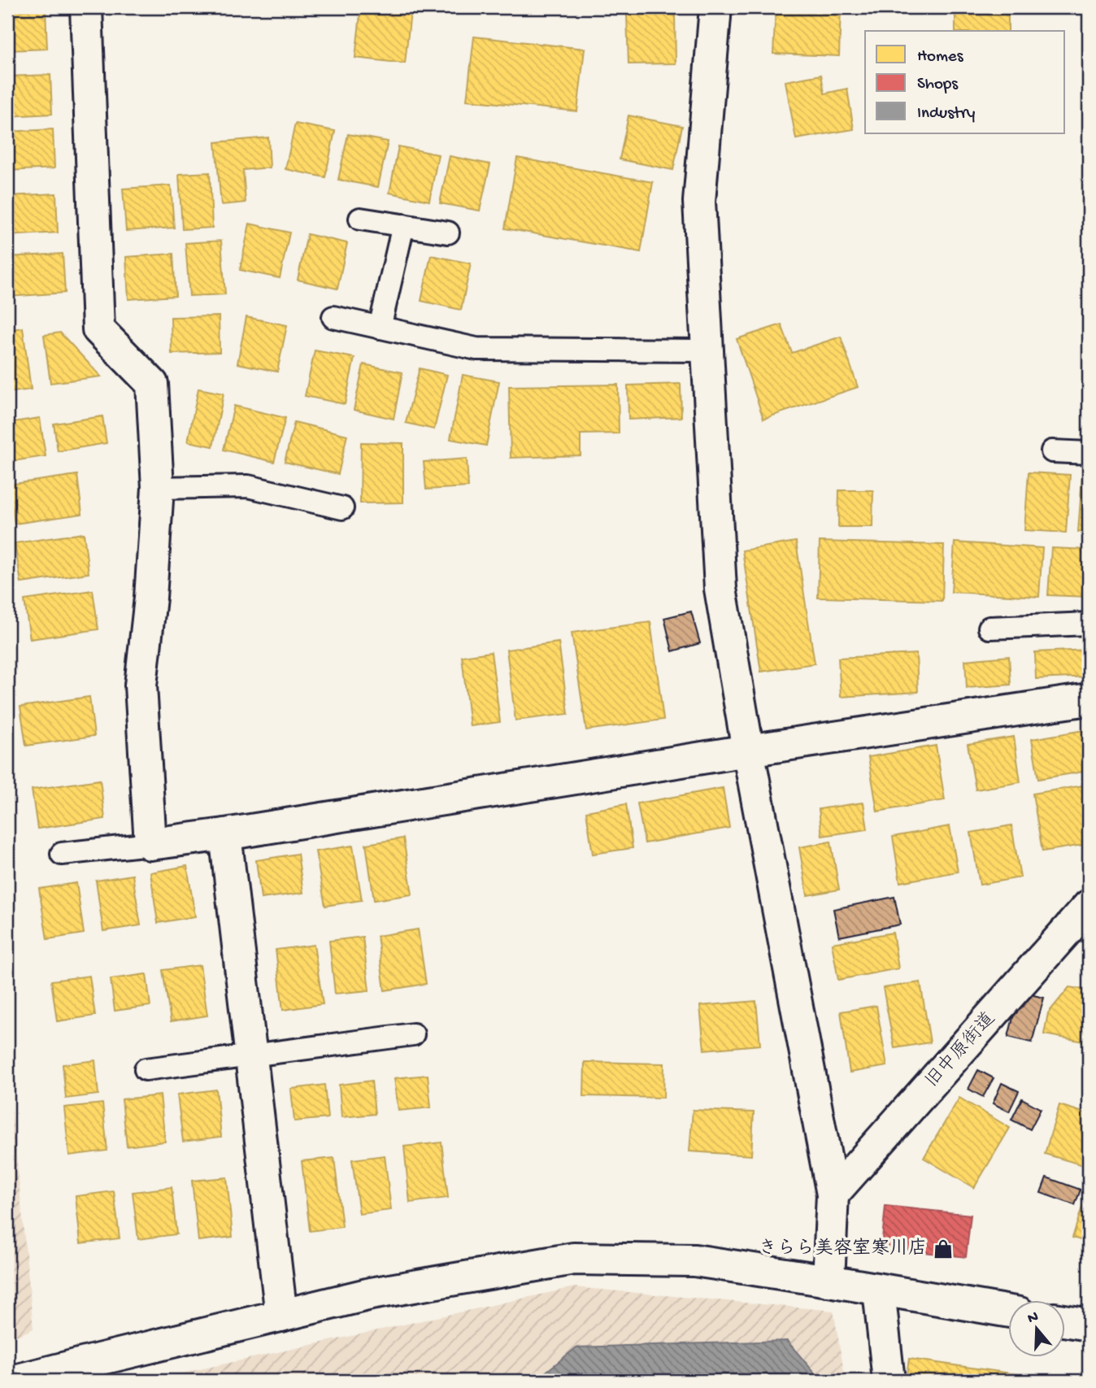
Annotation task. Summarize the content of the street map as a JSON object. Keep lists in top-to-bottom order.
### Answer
{
  "streets": {
    "street": ["旧中原街道"]
  },
  "places": {
    "shop": ["きらら美容室寒川店"]
  },
  "legend": ["Homes", "Shops", "Industry"],
  "north": "top"
}
